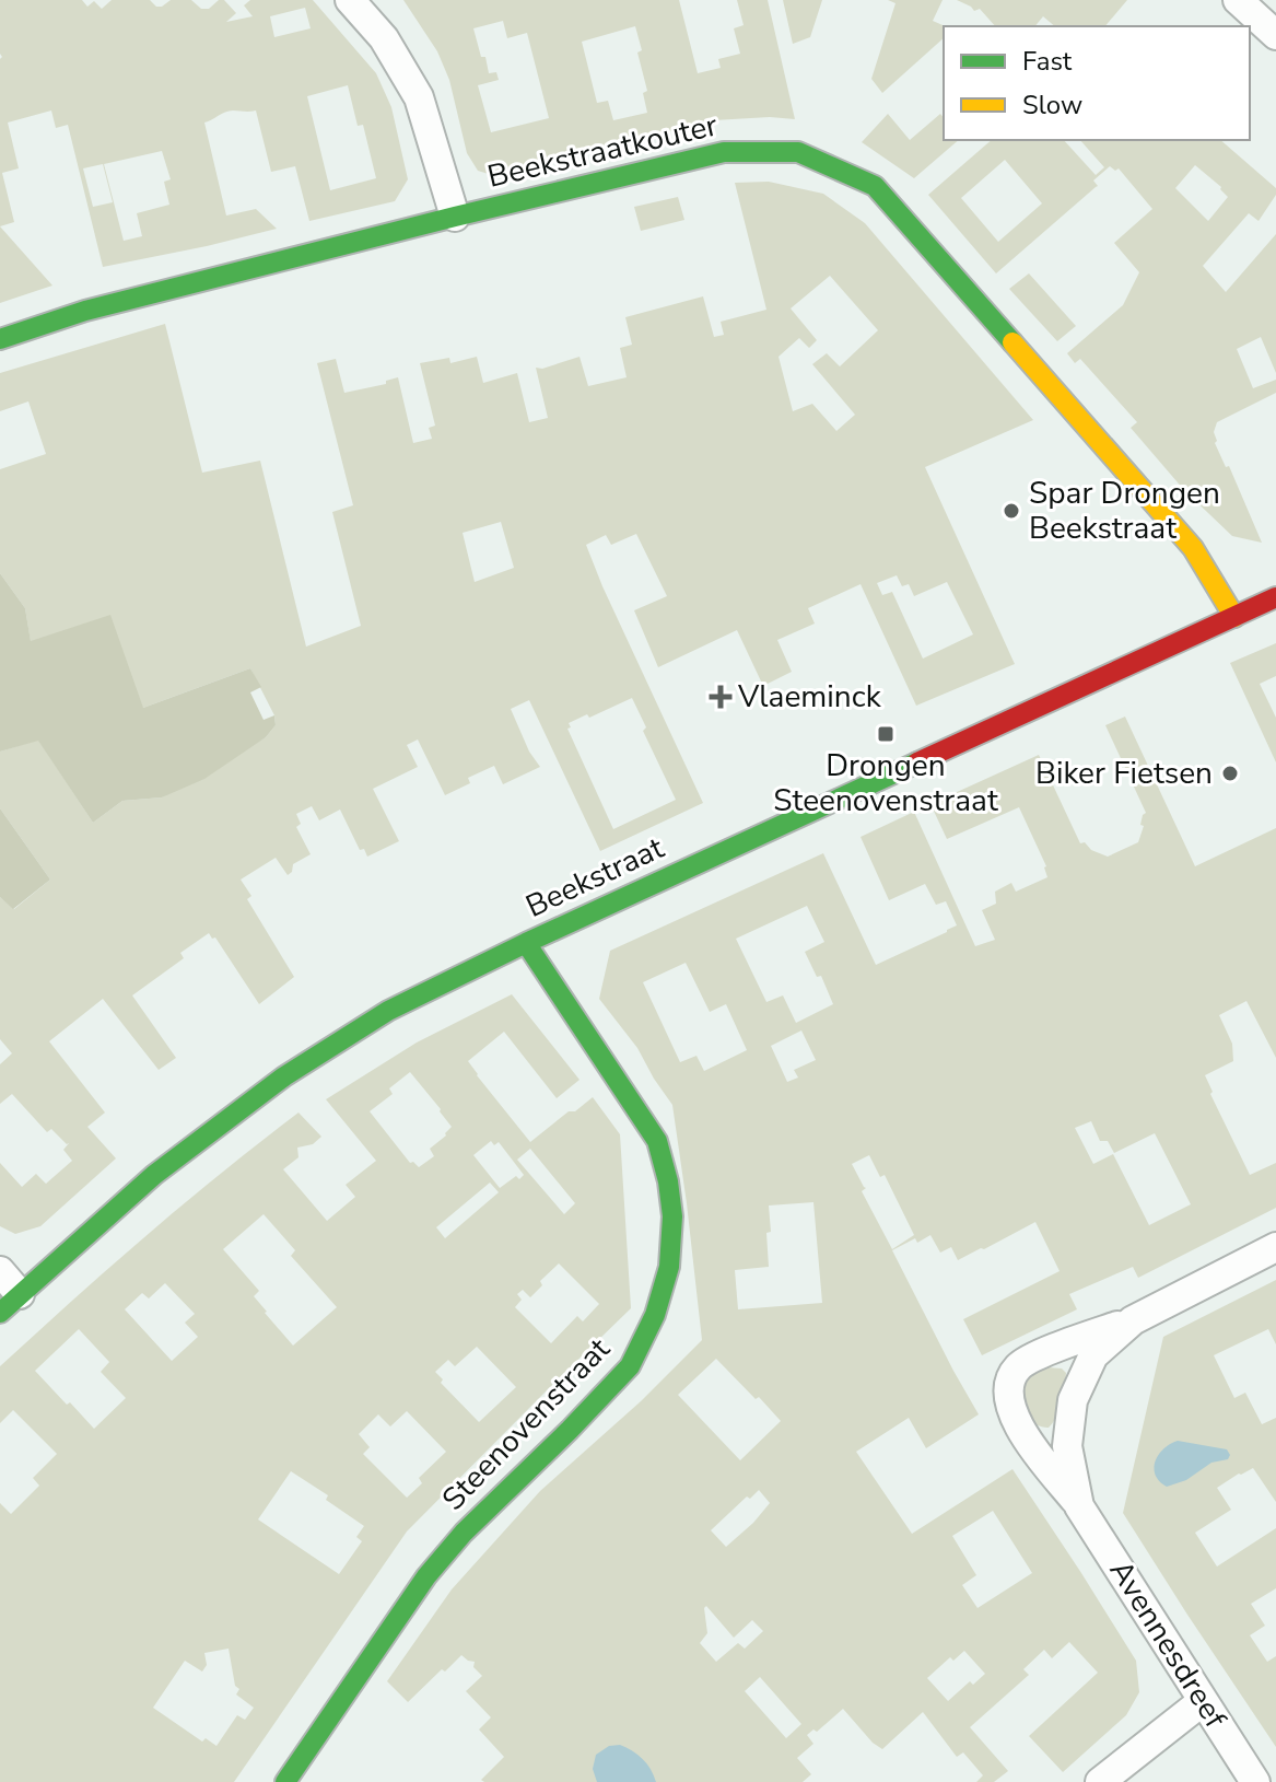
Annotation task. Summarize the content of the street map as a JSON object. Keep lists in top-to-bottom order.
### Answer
{
  "streets": {
    "street": [
      "Beekstraatkouter",
      "Beekstraat",
      "Steenovenstraat",
      "Avennesdreef"
    ]
  },
  "crossings": [
    ["Beekstraatkouter", "Beekstraat"],
    ["Beekstraat", "Steenovenstraat"]
  ],
  "places": {
    "other": ["Spar Drongen Beekstraat", "Biker Fietsen"],
    "health": ["Vlaeminck"],
    "transit": ["Drongen Steenovenstraat"]
  },
  "legend": ["Fast", "Slow"]
}
